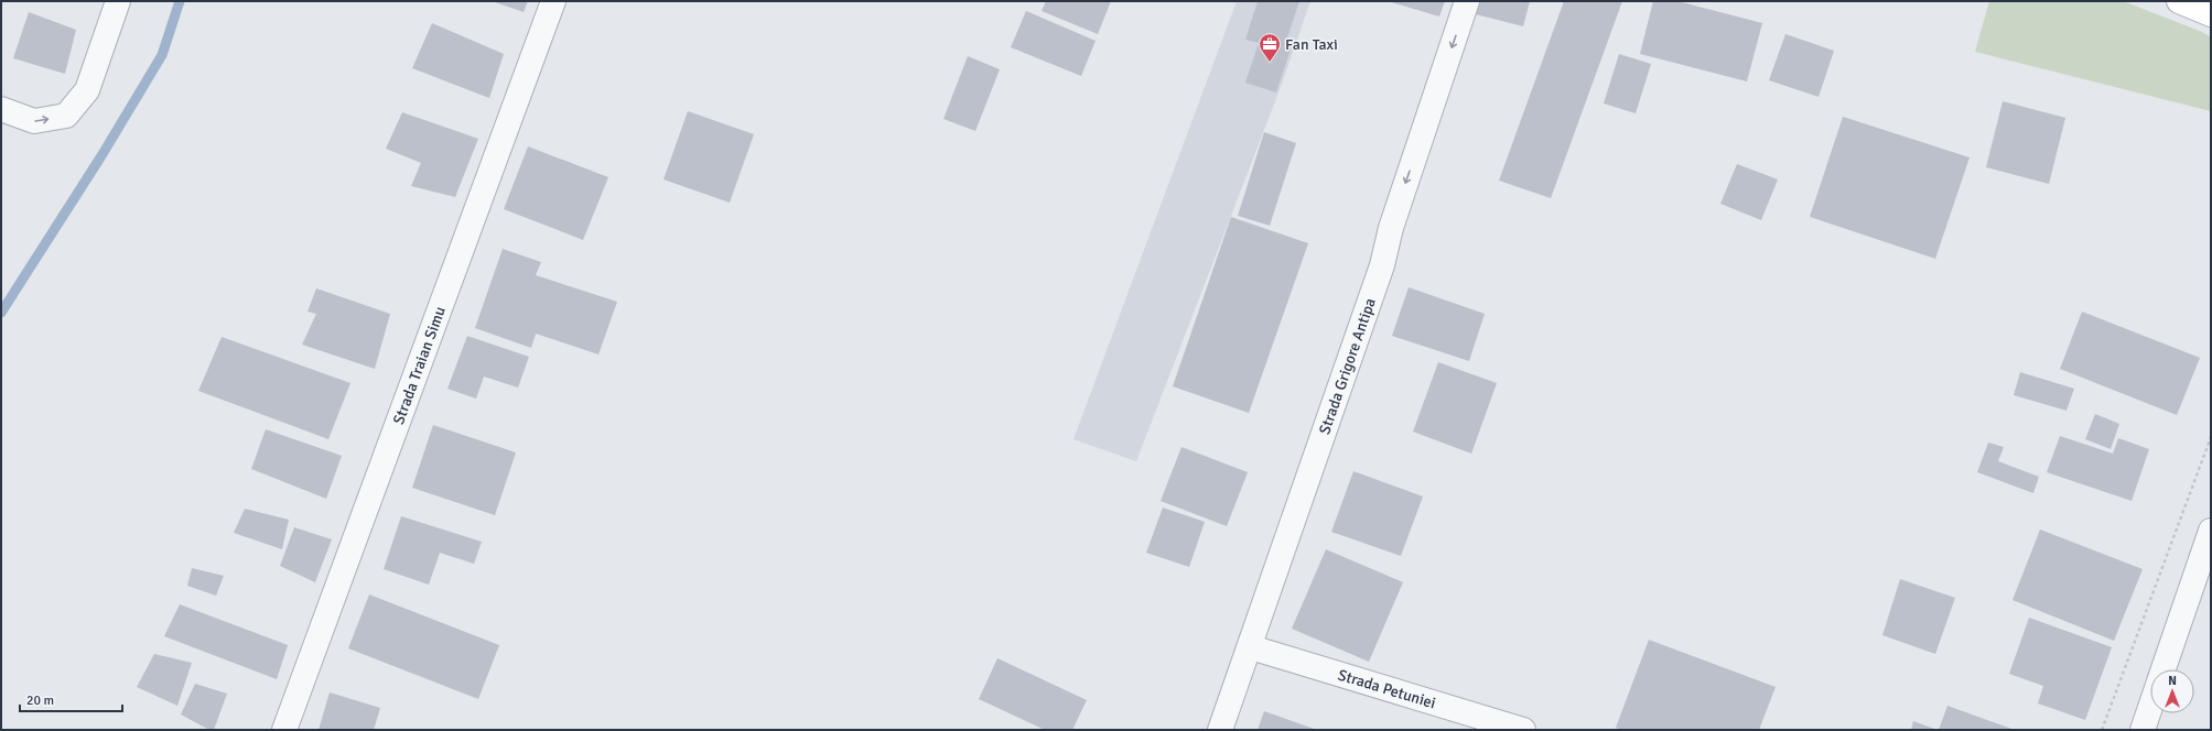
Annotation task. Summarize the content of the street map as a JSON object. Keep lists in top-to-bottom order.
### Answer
{
  "streets": {
    "street": ["Strada Traian Simu", "Strada Grigore Antipa", "Strada Petuniei"]
  },
  "crossings": [
    ["Strada Grigore Antipa", "Strada Petuniei"]
  ],
  "one_way": ["Strada Grigore Antipa"],
  "places": {
    "office": ["Fan Taxi"]
  },
  "scale_bar": "20 m",
  "north": "top"
}
